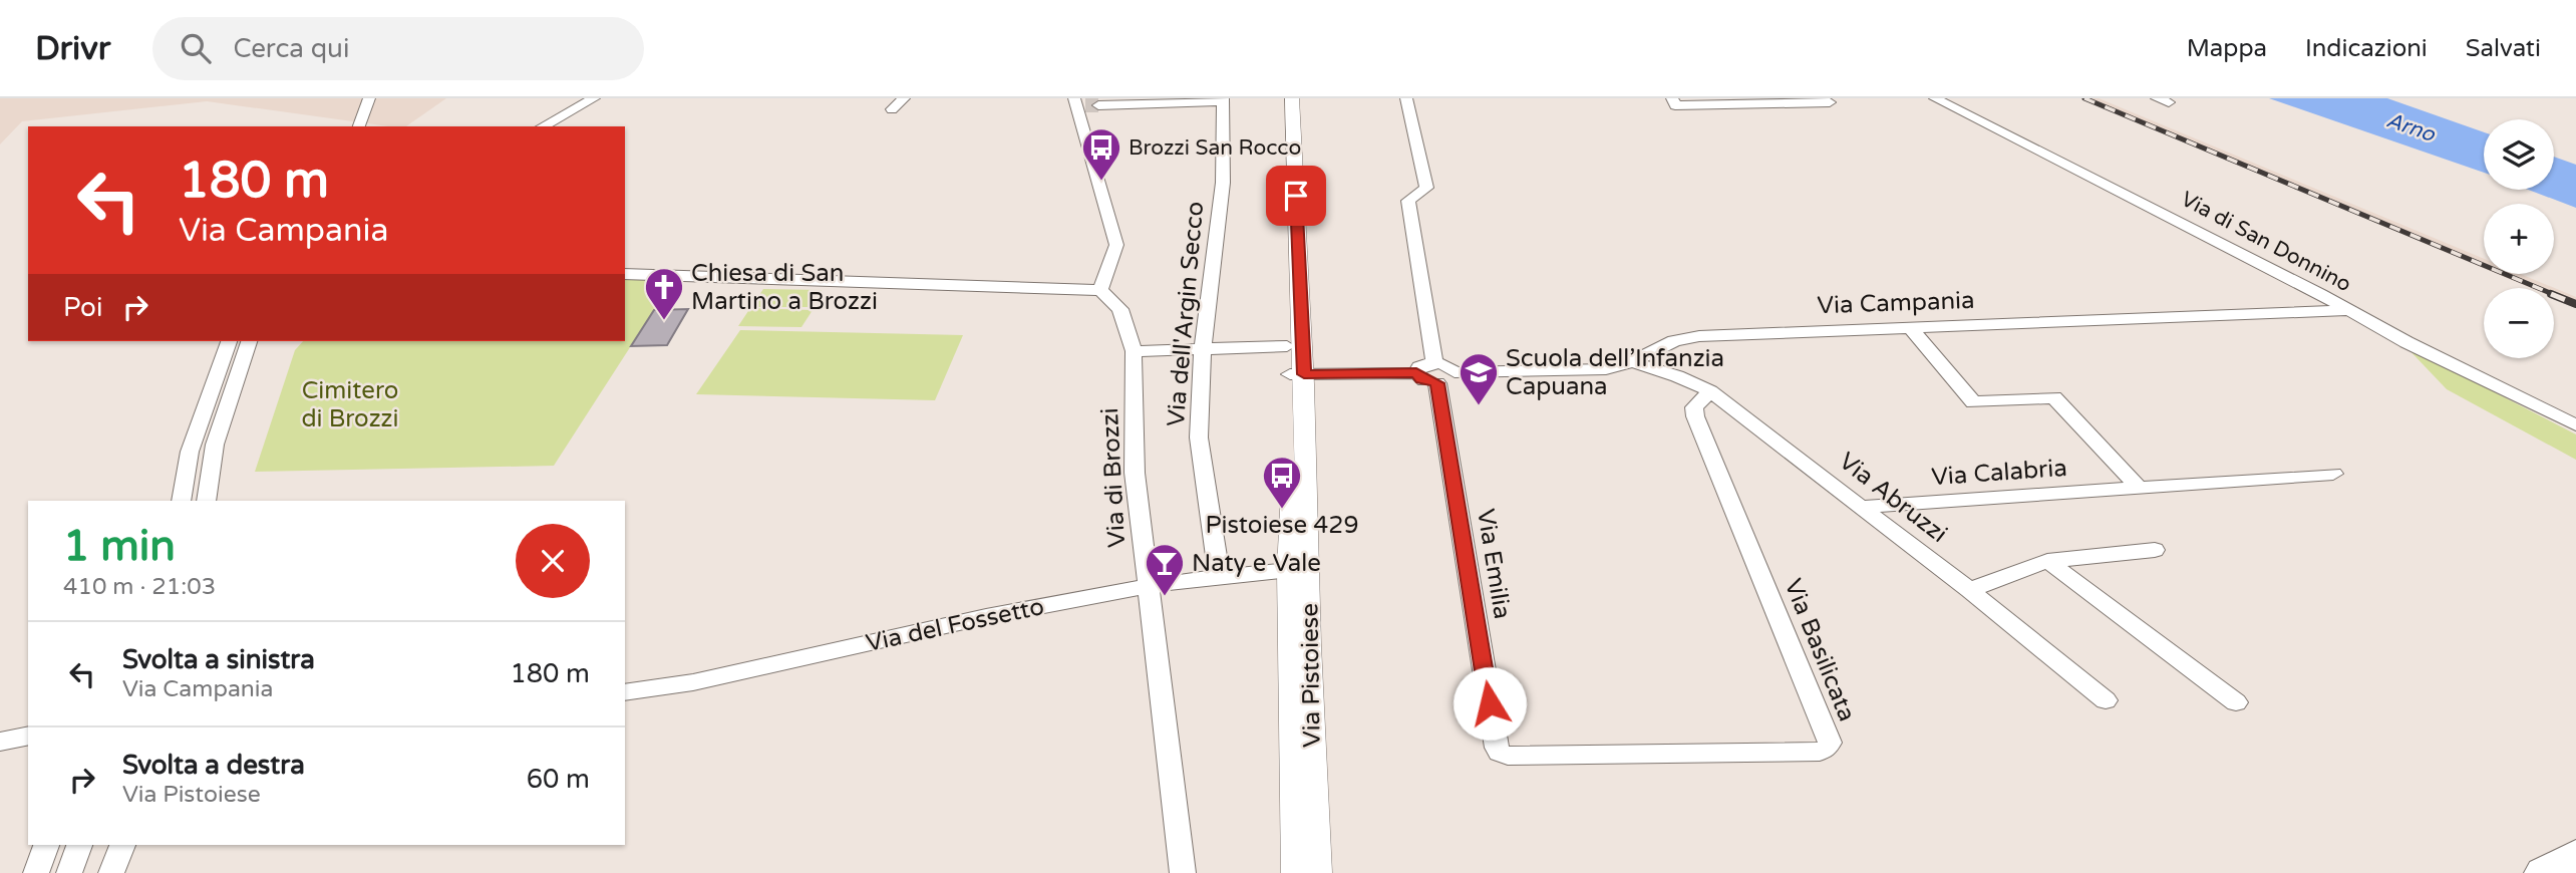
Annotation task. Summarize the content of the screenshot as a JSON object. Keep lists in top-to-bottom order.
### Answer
{
  "streets": {
    "main road": ["Via Pistoiese"],
    "street": [
      "Via di San Donnino",
      "Via Campania",
      "Via dell'Argin Secco",
      "Via Calabria",
      "Via di Brozzi",
      "Via Abruzzi",
      "Via Emilia",
      "Via del Fossetto",
      "Via Basilicata"
    ]
  },
  "crossings": [
    ["Via di San Donnino", "Via Campania"],
    ["Via Campania", "Via Calabria"],
    ["Via Campania", "Via Abruzzi"],
    ["Via Campania", "Via Emilia"],
    ["Via Campania", "Via Pistoiese"],
    ["Via dell'Argin Secco", "Via del Fossetto"],
    ["Via Calabria", "Via Abruzzi"],
    ["Via di Brozzi", "Via del Fossetto"],
    ["Via Abruzzi", "Via Basilicata"],
    ["Via Emilia", "Via Basilicata"],
    ["Via del Fossetto", "Via Pistoiese"]
  ],
  "water": ["Arno"],
  "parks": ["Cimitero di Brozzi"],
  "places": {
    "bus stop": ["Brozzi San Rocco", "Pistoiese 429"],
    "church": ["Chiesa di San Martino a Brozzi"],
    "school or university": ["Scuola dell’Infanzia Capuana"],
    "bar": ["Naty e Vale"]
  },
  "page": {
    "header": "Drivr",
    "search": "Cerca qui",
    "nav": ["Mappa", "Indicazioni", "Salvati"],
    "map_buttons": ["+", "−"],
    "turn": ["180 m", "Via Campania"],
    "then": "Poi",
    "heading": ["1 min", "410 m · 21:03"],
    "list": [
      {
        "name": "Svolta a sinistra",
        "note": "Via Campania",
        "value": "180 m"
      },
      {
        "name": "Svolta a destra",
        "note": "Via Pistoiese",
        "value": "60 m"
      }
    ]
  }
}
